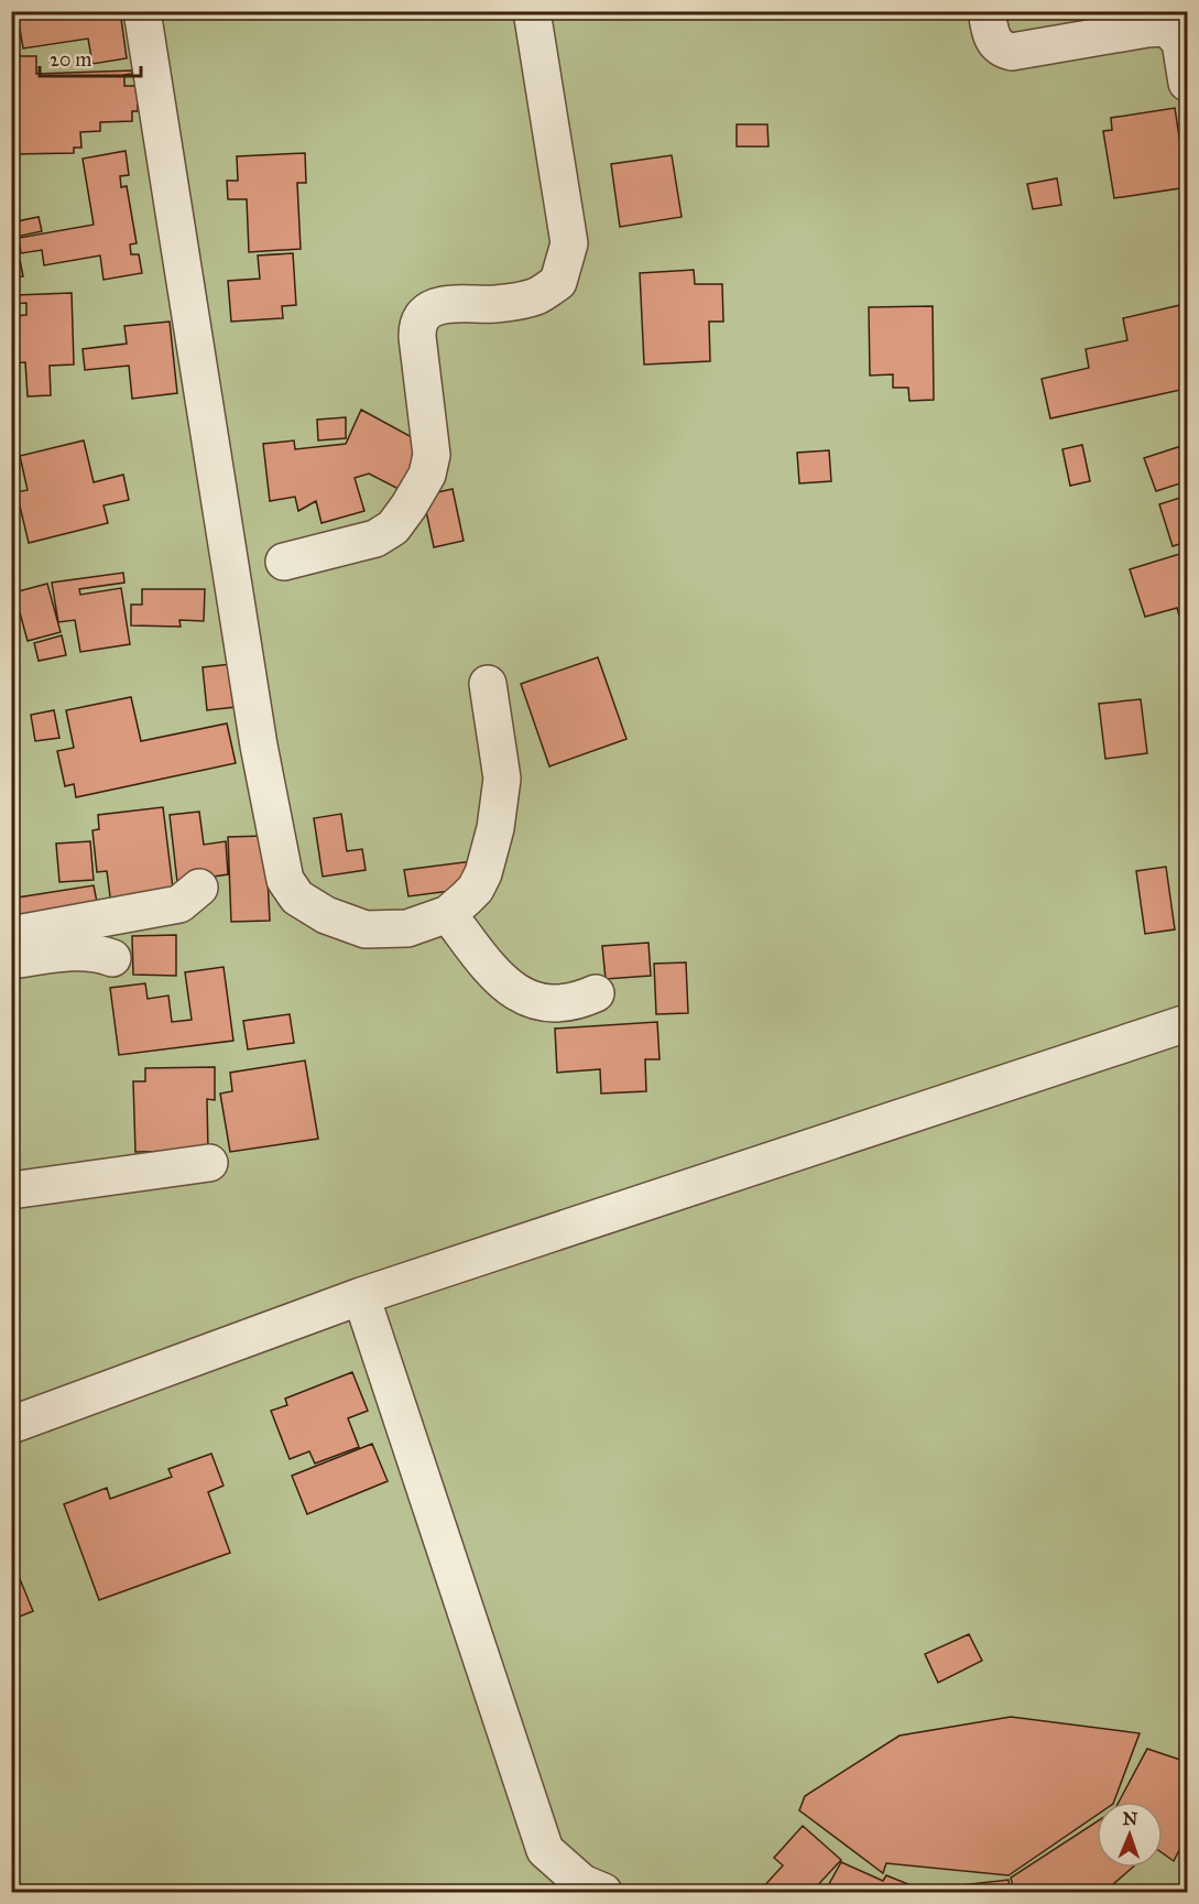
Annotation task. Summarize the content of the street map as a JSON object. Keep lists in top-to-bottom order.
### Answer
{
  "scale_bar": "20 m",
  "north": "top"
}
